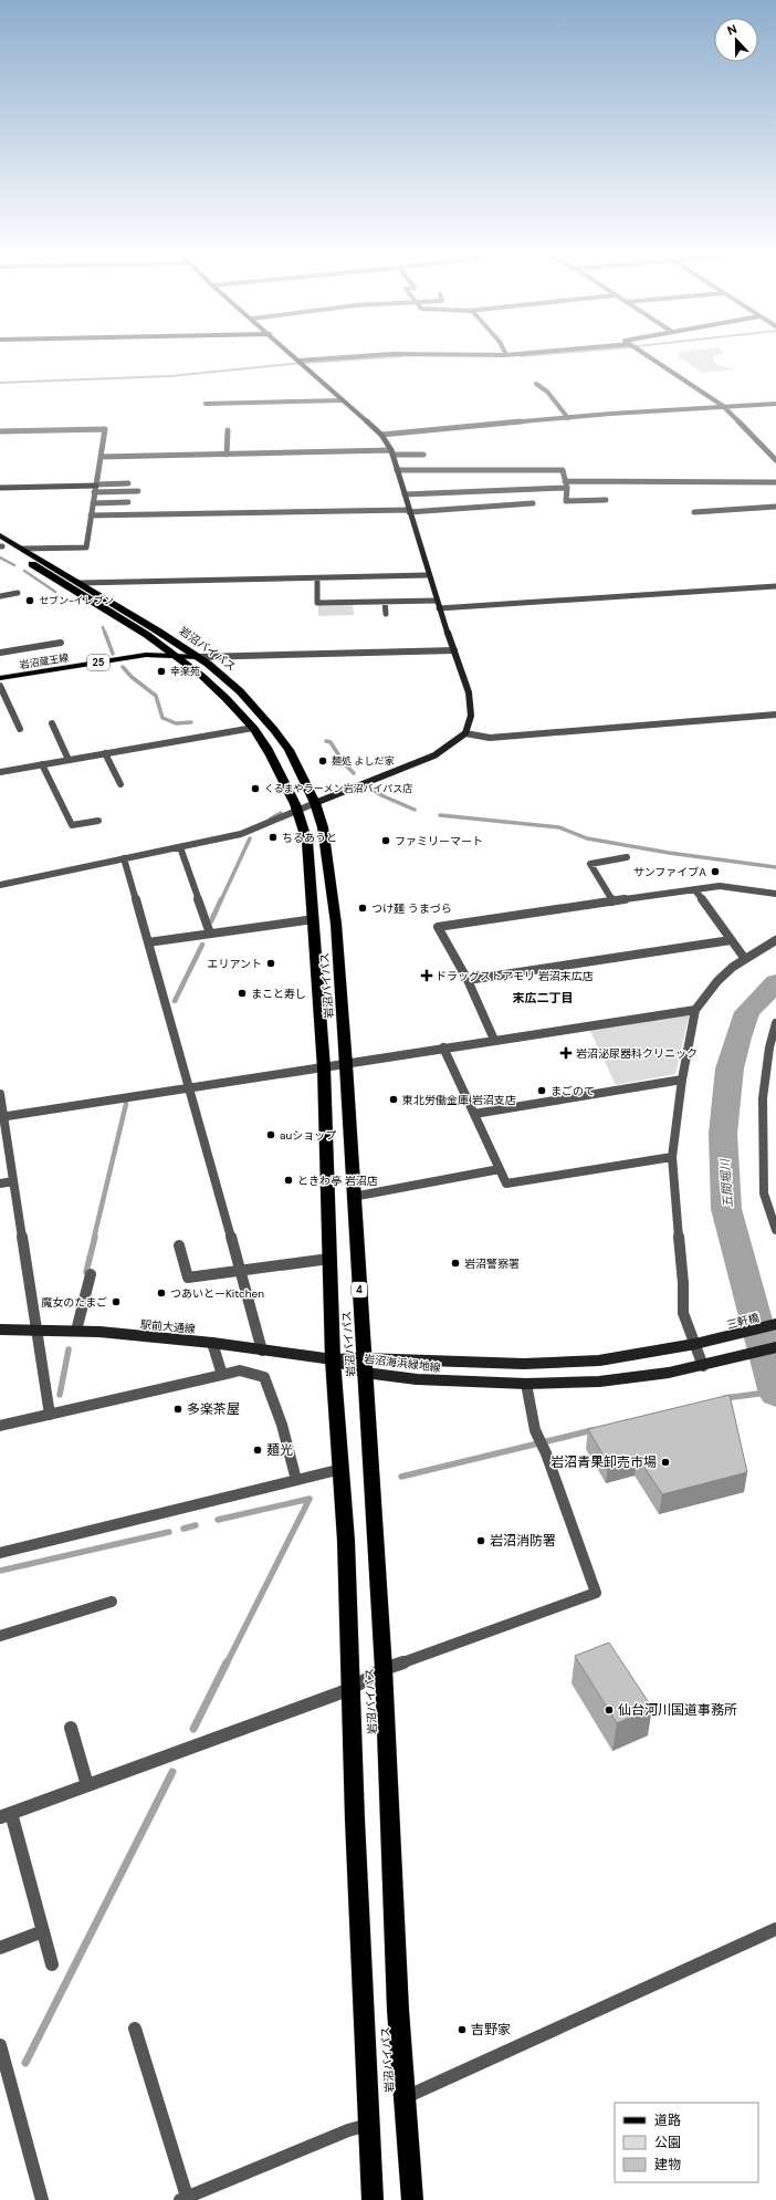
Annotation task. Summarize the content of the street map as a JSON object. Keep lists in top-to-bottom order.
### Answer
{
  "streets": {
    "highway": ["岩沼バイパス", "4"],
    "main road": ["岩沼蔵王線", "25"],
    "street": ["三軒橋", "駅前大通線", "岩沼海浜緑地線"]
  },
  "crossings": [
    ["岩沼バイパス", "岩沼蔵王線"],
    ["岩沼バイパス", "駅前大通線"],
    ["岩沼バイパス", "岩沼海浜緑地線"],
    ["三軒橋", "岩沼海浜緑地線"],
    ["駅前大通線", "岩沼海浜緑地線"]
  ],
  "districts": ["末広二丁目"],
  "water": ["五間堀川"],
  "places": {
    "other": [
      "セブン-イレブン",
      "幸楽苑",
      "麺処 よしだ家",
      "くるまやラーメン岩沼バイパス店",
      "ちるあうと",
      "ファミリーマート",
      "サンファイブA",
      "つけ麺 うまづら",
      "エリアント",
      "まこと寿し",
      "まごのて",
      "東北労働金庫 岩沼支店",
      "auショップ",
      "ときわ亭 岩沼店",
      "岩沼警察署",
      "つあいとーKitchen",
      "魔女のたまご",
      "多楽茶屋",
      "麺光",
      "岩沼青果卸売市場",
      "岩沼消防署",
      "仙台河川国道事務所",
      "吉野家"
    ],
    "health": ["ドラッグストアモリ 岩沼末広店", "岩沼泌尿器科クリニック"]
  },
  "legend": ["道路", "公園", "建物"],
  "north": "top"
}
